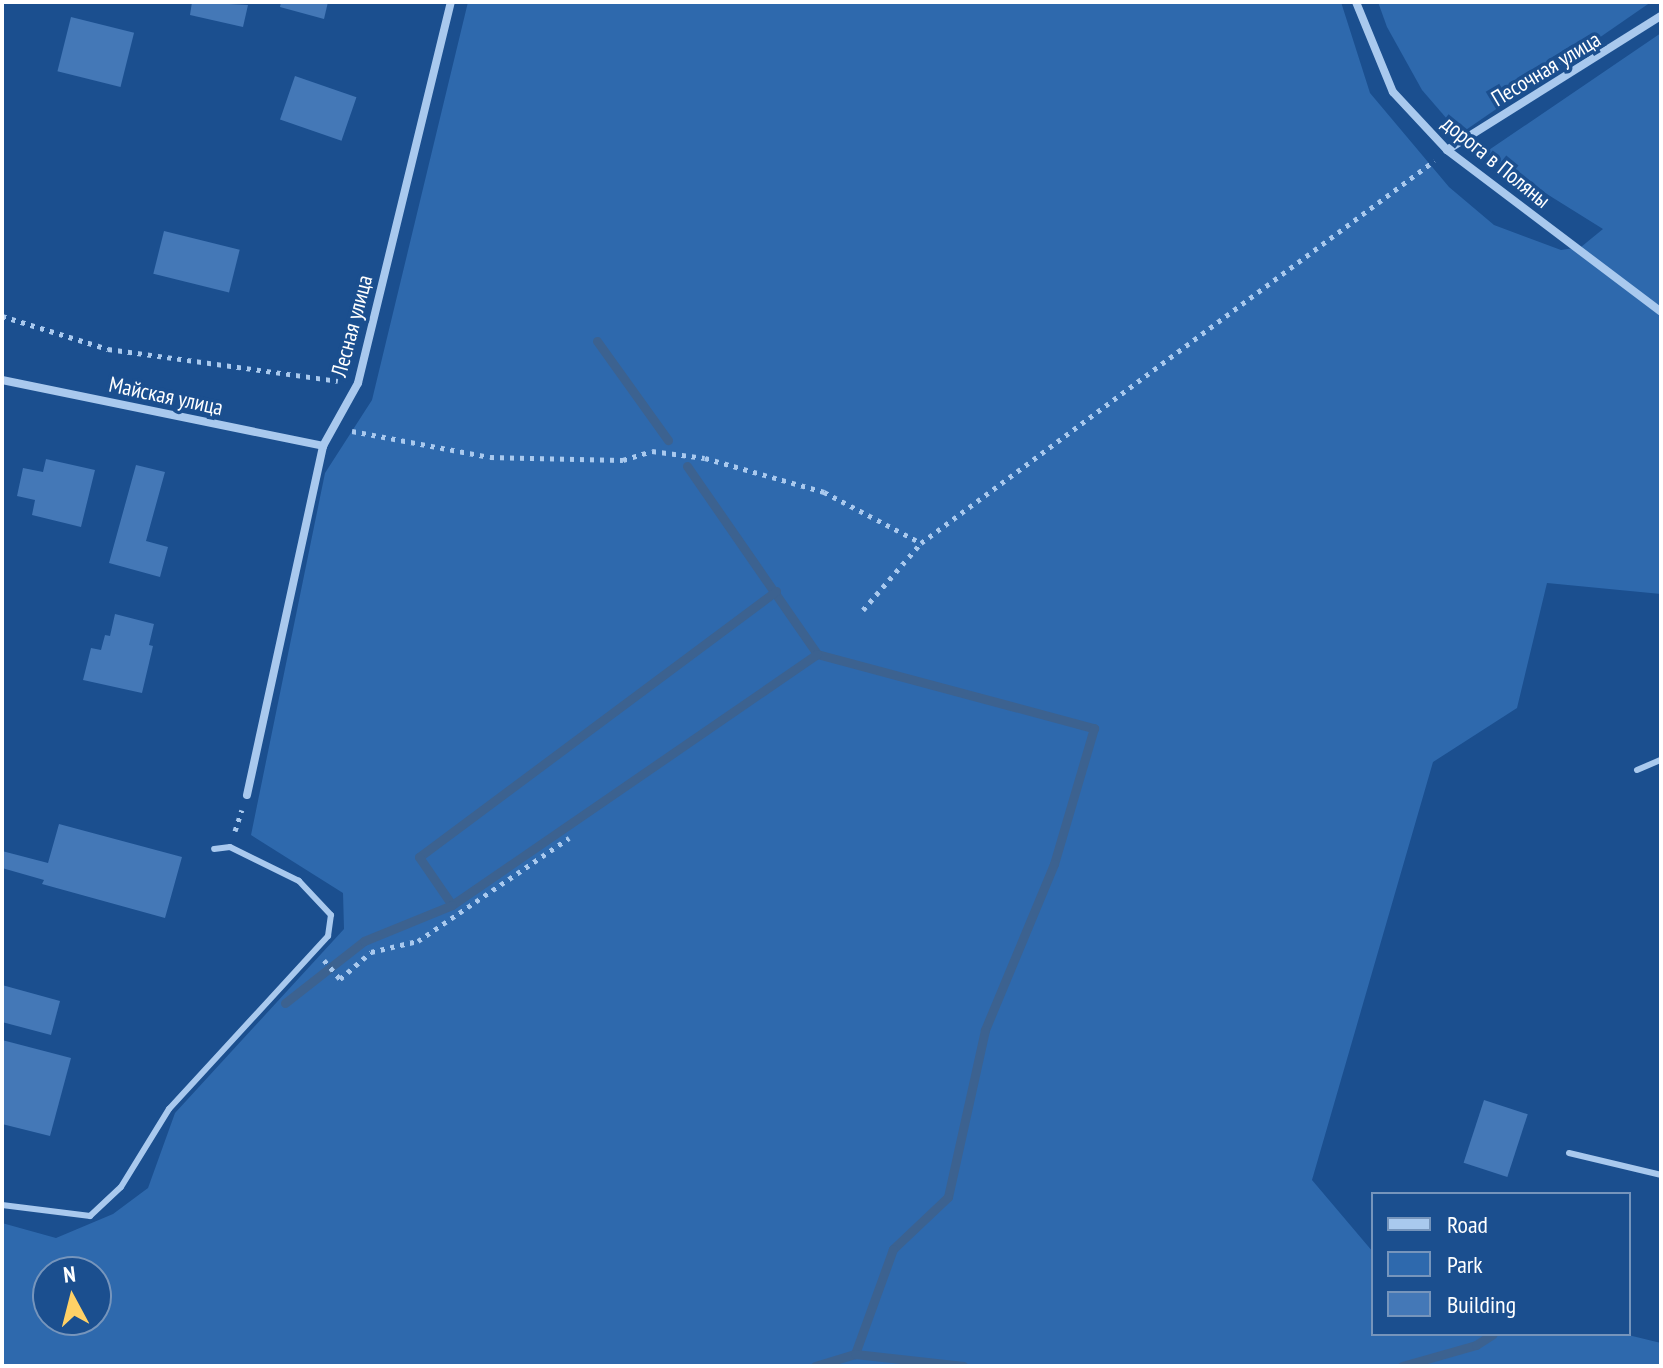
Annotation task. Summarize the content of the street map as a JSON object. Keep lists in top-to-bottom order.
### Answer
{
  "streets": {
    "street": [
      "Песочная улица",
      "дорога в Поляны",
      "Лесная улица",
      "Майская улица"
    ]
  },
  "crossings": [
    ["Песочная улица", "дорога в Поляны"],
    ["Лесная улица", "Майская улица"]
  ],
  "legend": ["Road", "Park", "Building"],
  "north": "top"
}
